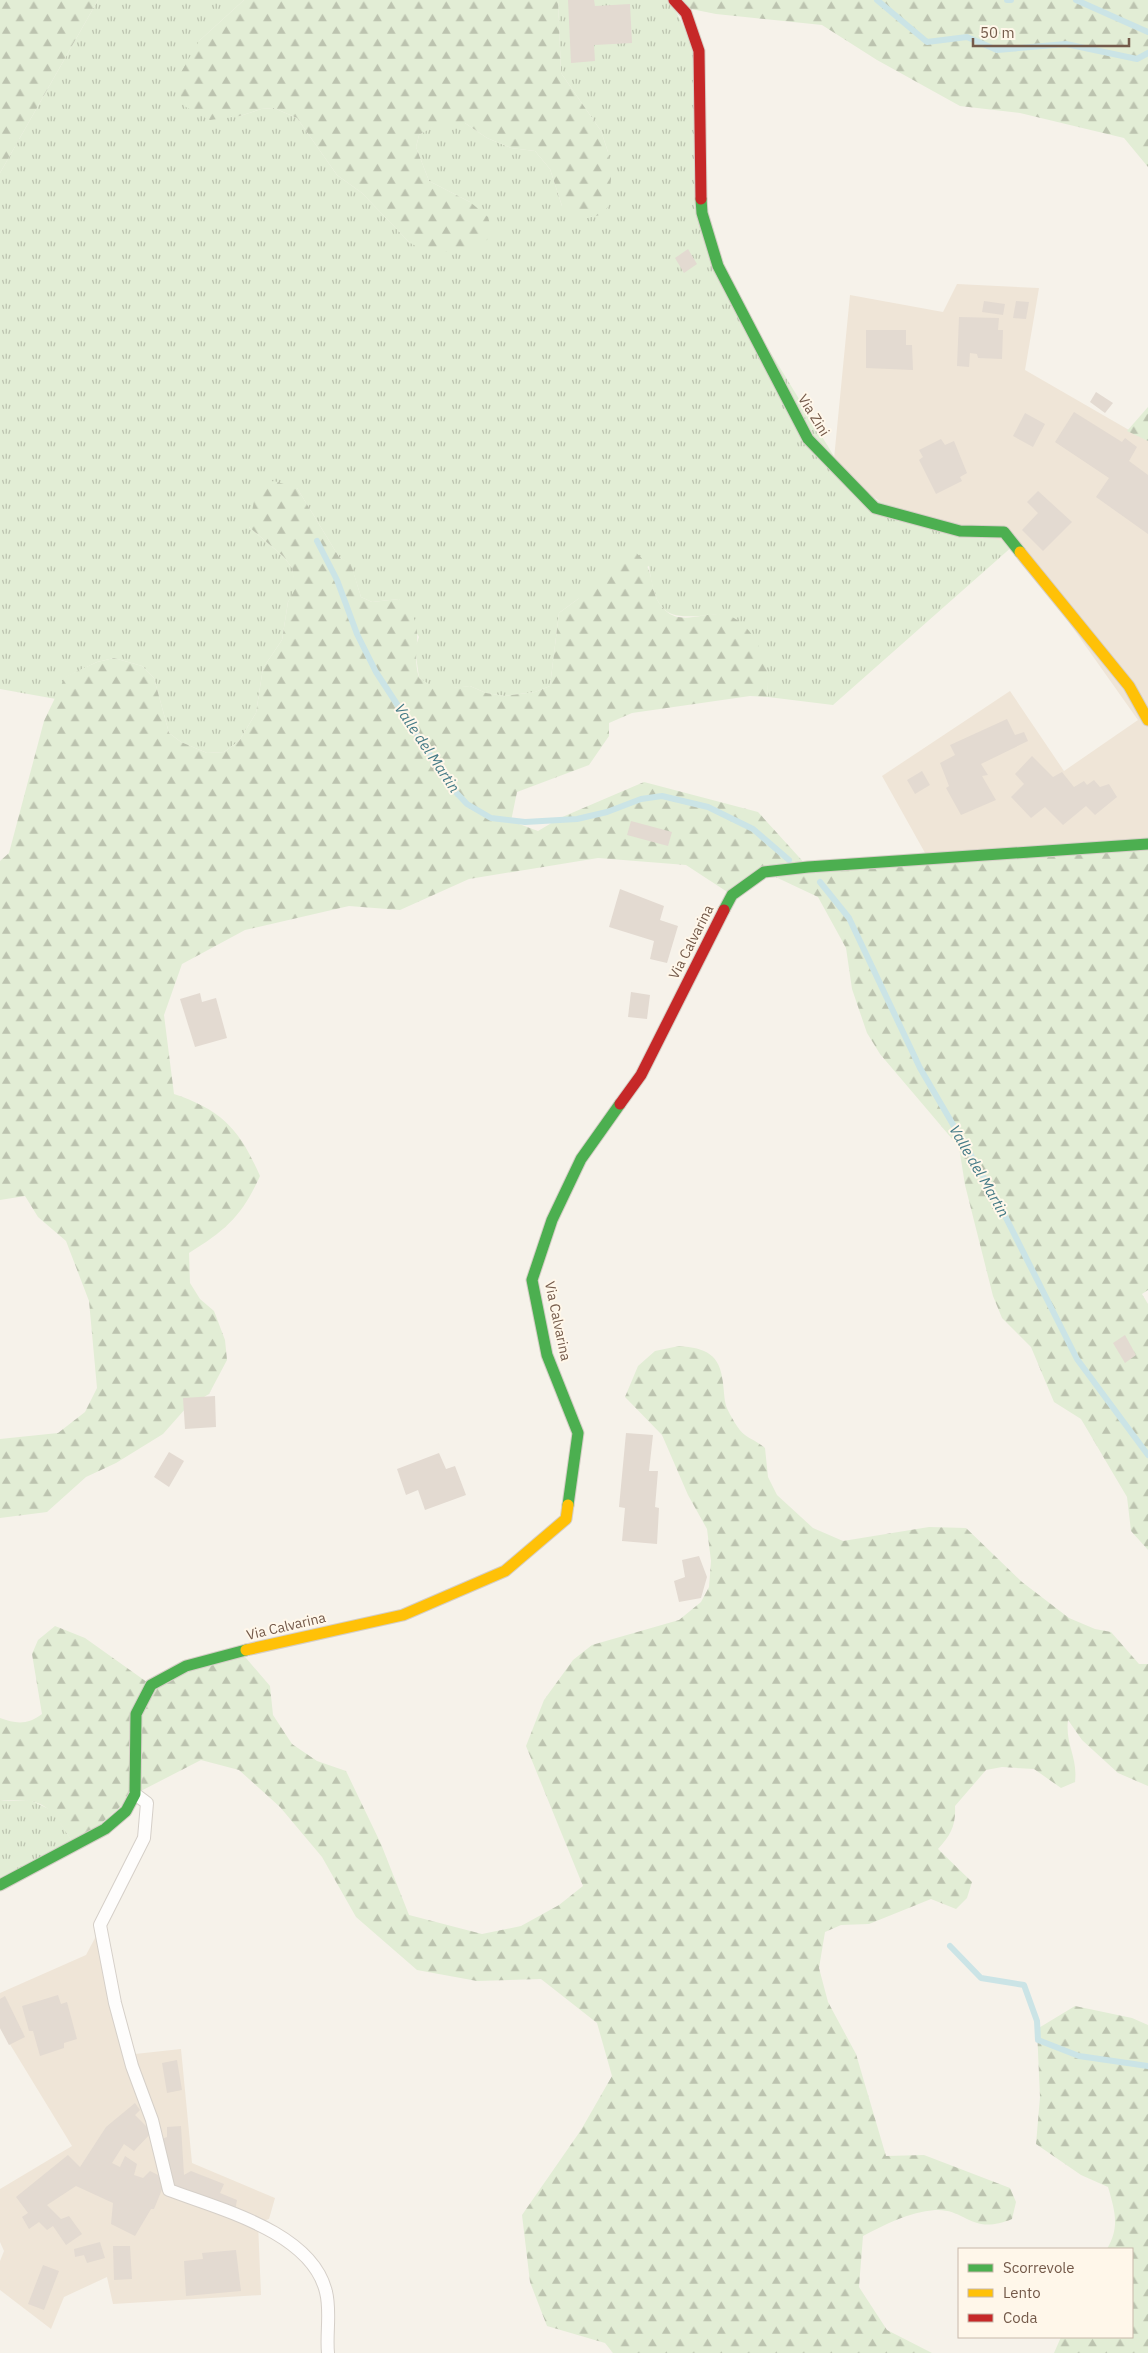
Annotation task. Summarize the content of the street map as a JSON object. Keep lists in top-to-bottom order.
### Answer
{
  "streets": {
    "street": ["Via Zini", "Via Calvarina"]
  },
  "water": ["Valle del Martin"],
  "legend": ["Scorrevole", "Lento", "Coda"],
  "scale_bar": "50 m"
}
